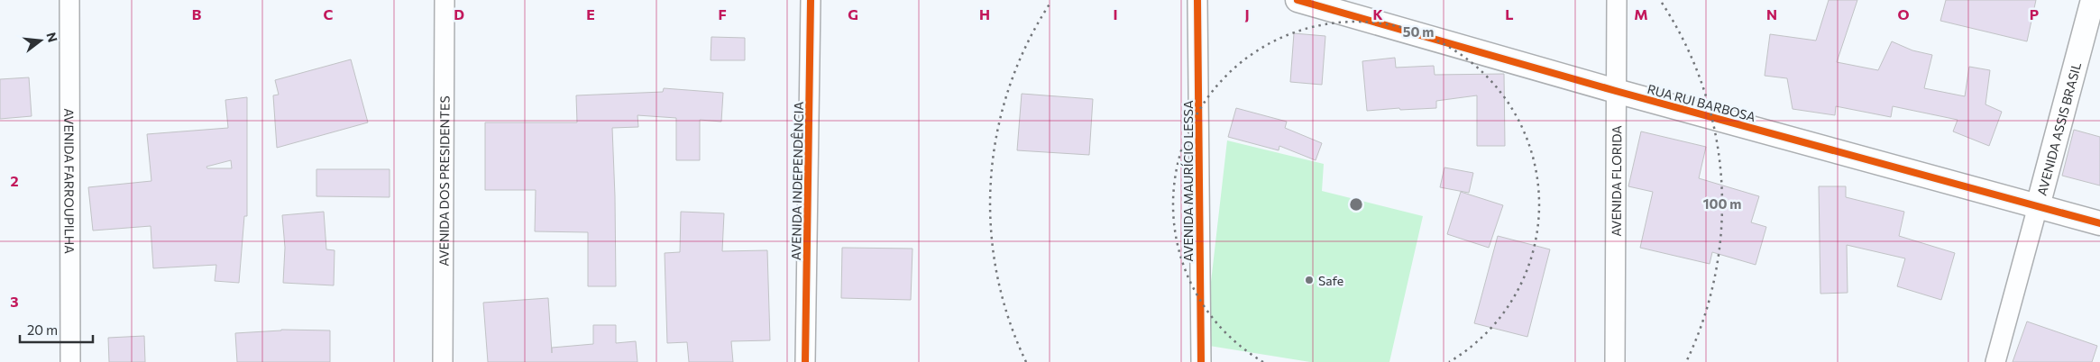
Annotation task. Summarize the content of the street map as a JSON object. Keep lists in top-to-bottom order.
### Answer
{
  "streets": {
    "street": [
      "RUA RUI BARBOSA",
      "AVENIDA ASSIS BRASIL",
      "AVENIDA FARROUPILHA",
      "AVENIDA DOS PRESIDENTES",
      "AVENIDA INDEPENDÊNCIA",
      "AVENIDA MAURÍCIO LESSA",
      "AVENIDA FLORIDA"
    ]
  },
  "crossings": [
    ["RUA RUI BARBOSA", "AVENIDA ASSIS BRASIL"],
    ["RUA RUI BARBOSA", "AVENIDA FLORIDA"]
  ],
  "places": ["Safe"],
  "scale_bar": "20 m",
  "north": "right",
  "grid": {
    "columns": [
      "B",
      "C",
      "D",
      "E",
      "F",
      "G",
      "H",
      "I",
      "J",
      "K",
      "L",
      "M",
      "N",
      "O",
      "P"
    ],
    "rows": ["2", "3"]
  },
  "rings": ["50 m", "100 m"]
}
